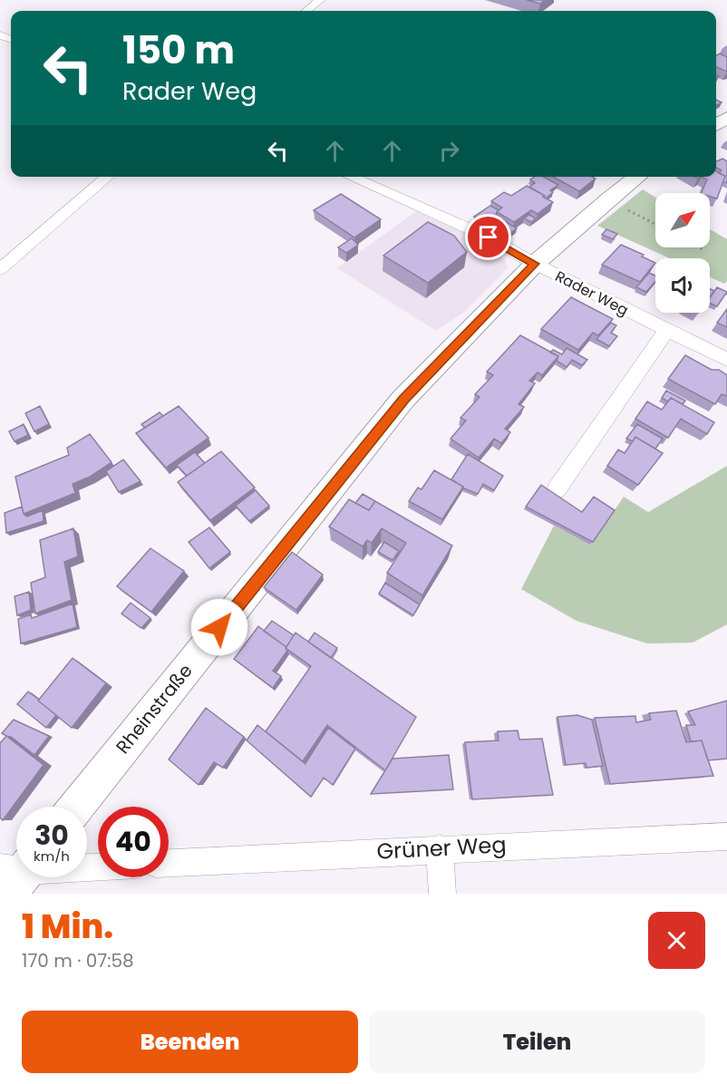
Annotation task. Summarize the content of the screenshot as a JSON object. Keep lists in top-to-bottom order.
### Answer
{
  "streets": {
    "street": ["Rader Weg", "Rheinstraße", "Grüner Weg"]
  },
  "crossings": [
    ["Rader Weg", "Rheinstraße"]
  ],
  "north": "top right",
  "page": {
    "turn": ["150 m", "Rader Weg"],
    "speed": "30 km/h",
    "limit": "40",
    "heading": ["1 Min.", "170 m · 07:58"],
    "buttons": ["Beenden", "Teilen"]
  }
}
